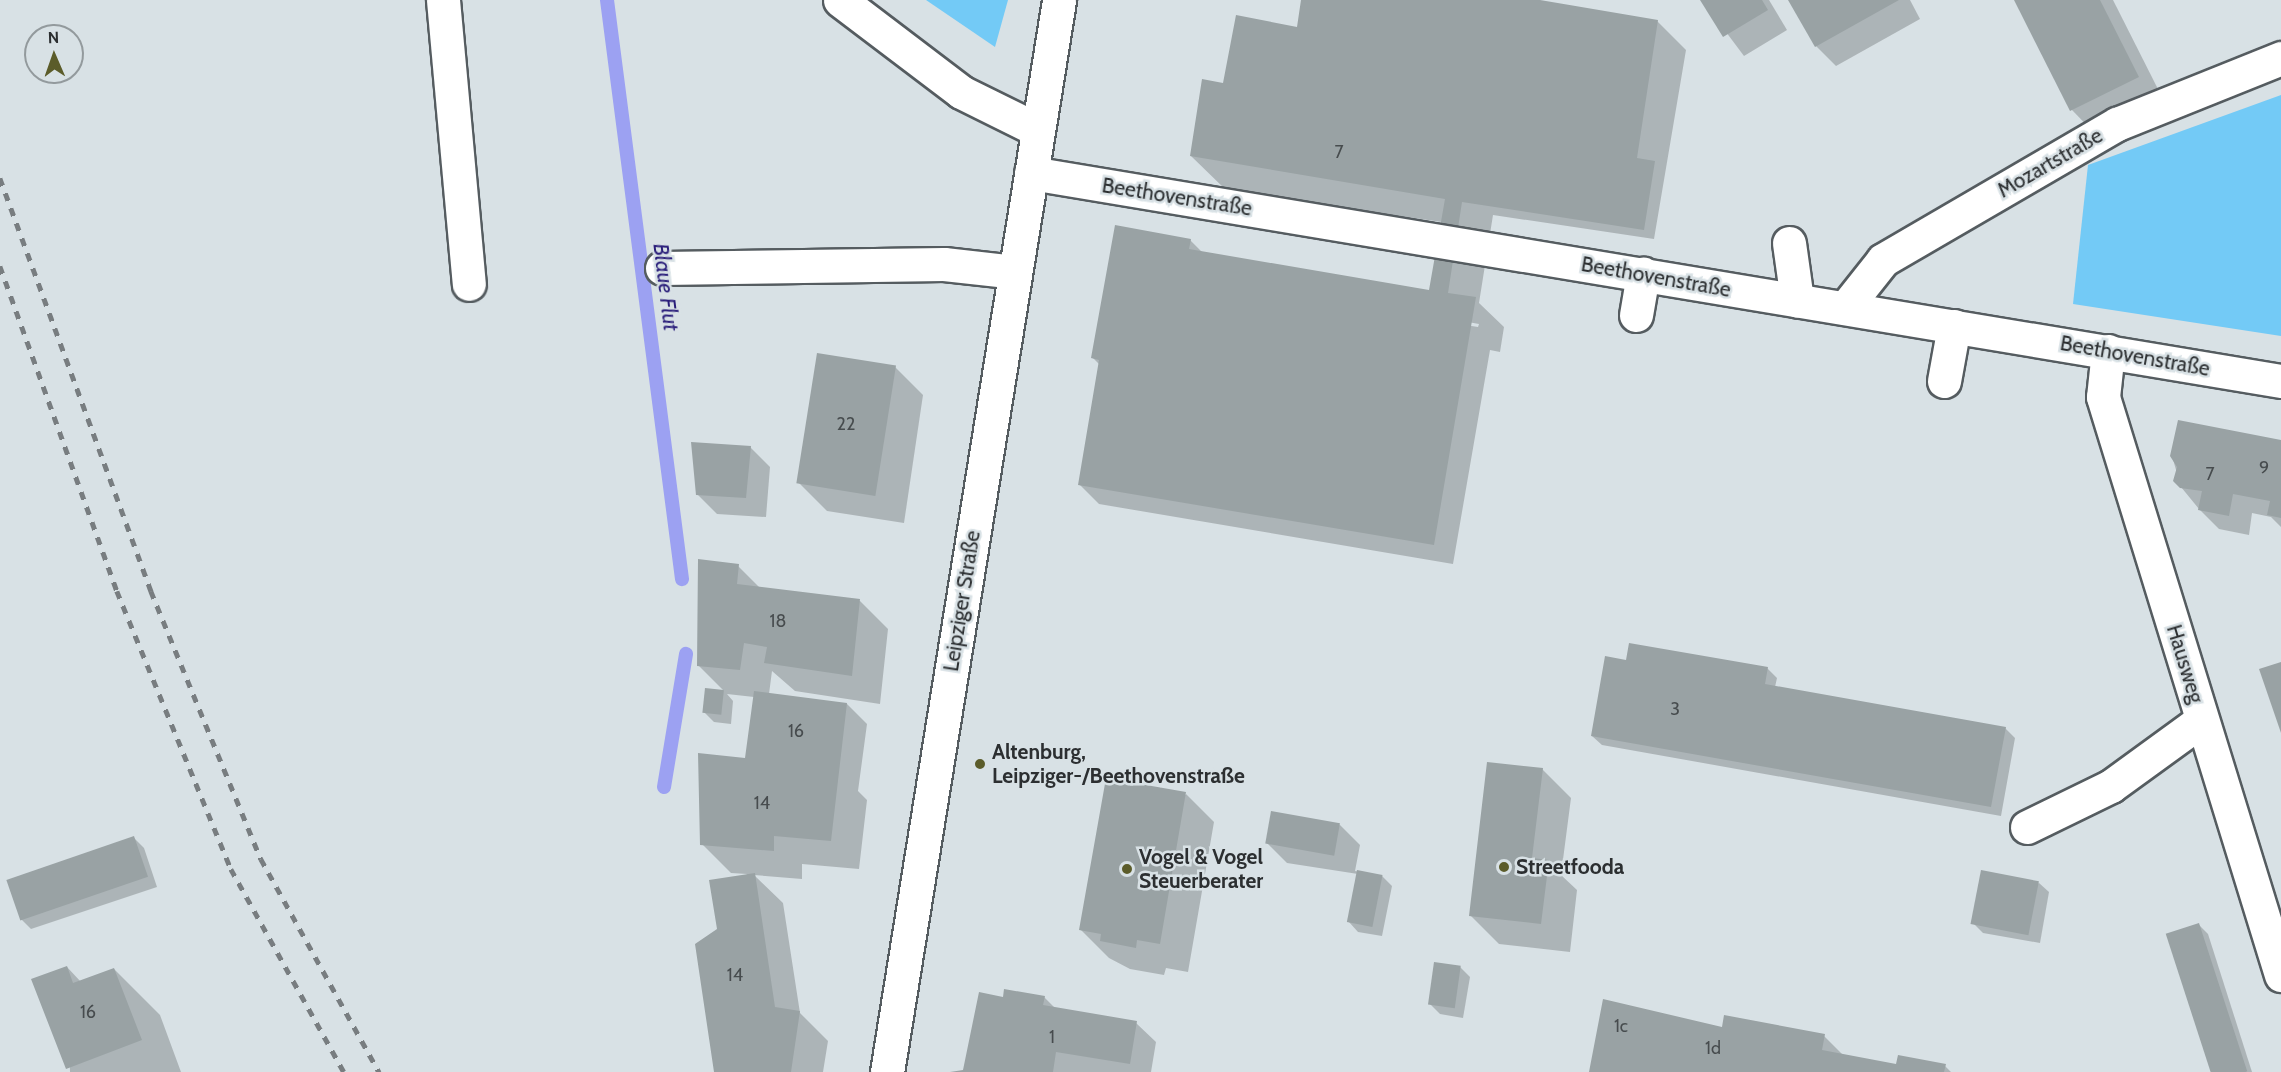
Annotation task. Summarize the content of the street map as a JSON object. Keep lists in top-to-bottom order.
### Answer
{
  "streets": {
    "street": [
      "Mozartstraße",
      "Beethovenstraße",
      "Leipziger Straße",
      "Hausweg"
    ]
  },
  "crossings": [
    ["Mozartstraße", "Beethovenstraße"],
    ["Beethovenstraße", "Leipziger Straße"],
    ["Beethovenstraße", "Hausweg"]
  ],
  "water": ["Blaue Flut"],
  "places": ["Altenburg, Leipziger-/Beethovenstraße", "Streetfooda", "Vogel & Vogel Steuerberater"],
  "house_numbers": [
    "7",
    "22",
    "9",
    "7",
    "18",
    "3",
    "16",
    "14",
    "14",
    "16",
    "1c",
    "1",
    "1d"
  ],
  "north": "top"
}
